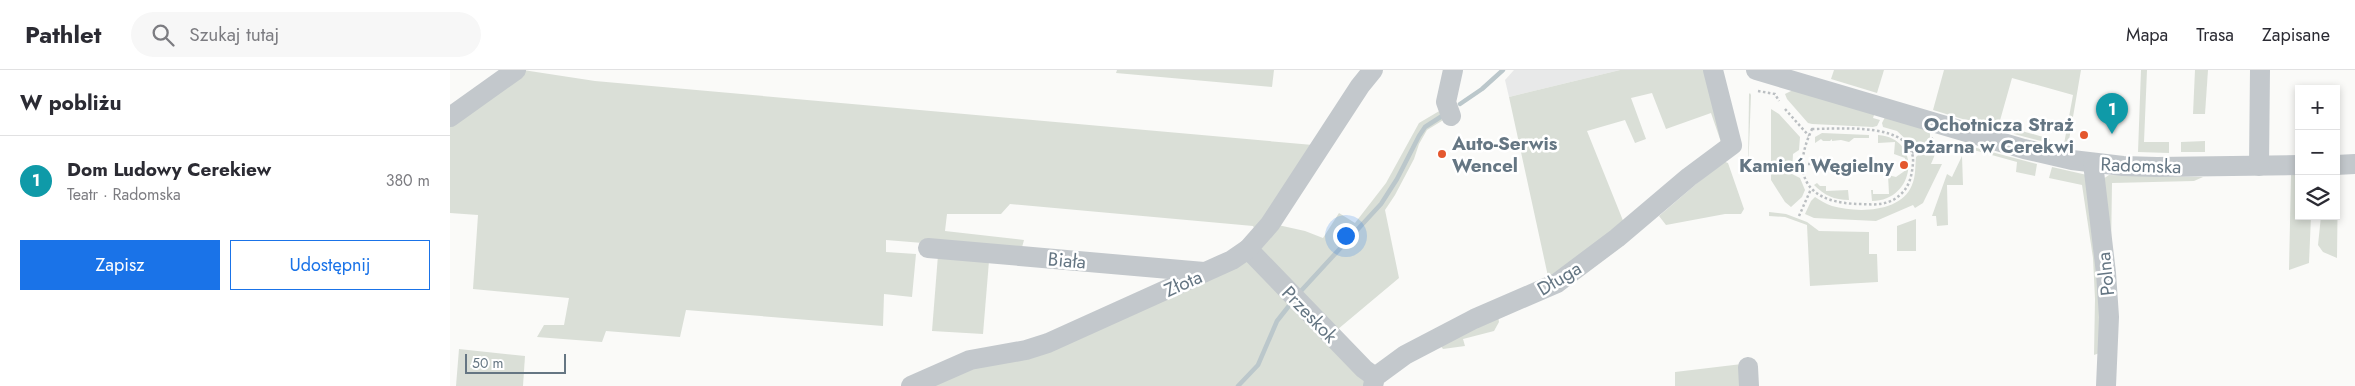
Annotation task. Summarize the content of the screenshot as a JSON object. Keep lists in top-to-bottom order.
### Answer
{
  "streets": {
    "street": [
      "Radomska",
      "Biała",
      "Polna",
      "Długa",
      "Złota",
      "Przeskok"
    ]
  },
  "crossings": [
    ["Radomska", "Polna"],
    ["Biała", "Złota"],
    ["Długa", "Przeskok"],
    ["Złota", "Przeskok"]
  ],
  "places": ["Ochotnicza Straż Pożarna w Cerekwi", "Auto-Serwis Wencel", "Kamień Węgielny"],
  "scale_bar": "50 m",
  "page": {
    "header": "Pathlet",
    "search": "Szukaj tutaj",
    "nav": ["Mapa", "Trasa", "Zapisane"],
    "heading": "W pobliżu",
    "map_buttons": ["+", "−"],
    "pins": "1",
    "list": [
      {
        "mark": "1",
        "name": "Dom Ludowy Cerekiew",
        "note": "Teatr · Radomska",
        "value": "380 m"
      }
    ],
    "buttons": ["Zapisz", "Udostępnij"],
    "scale": "50 m"
  }
}
